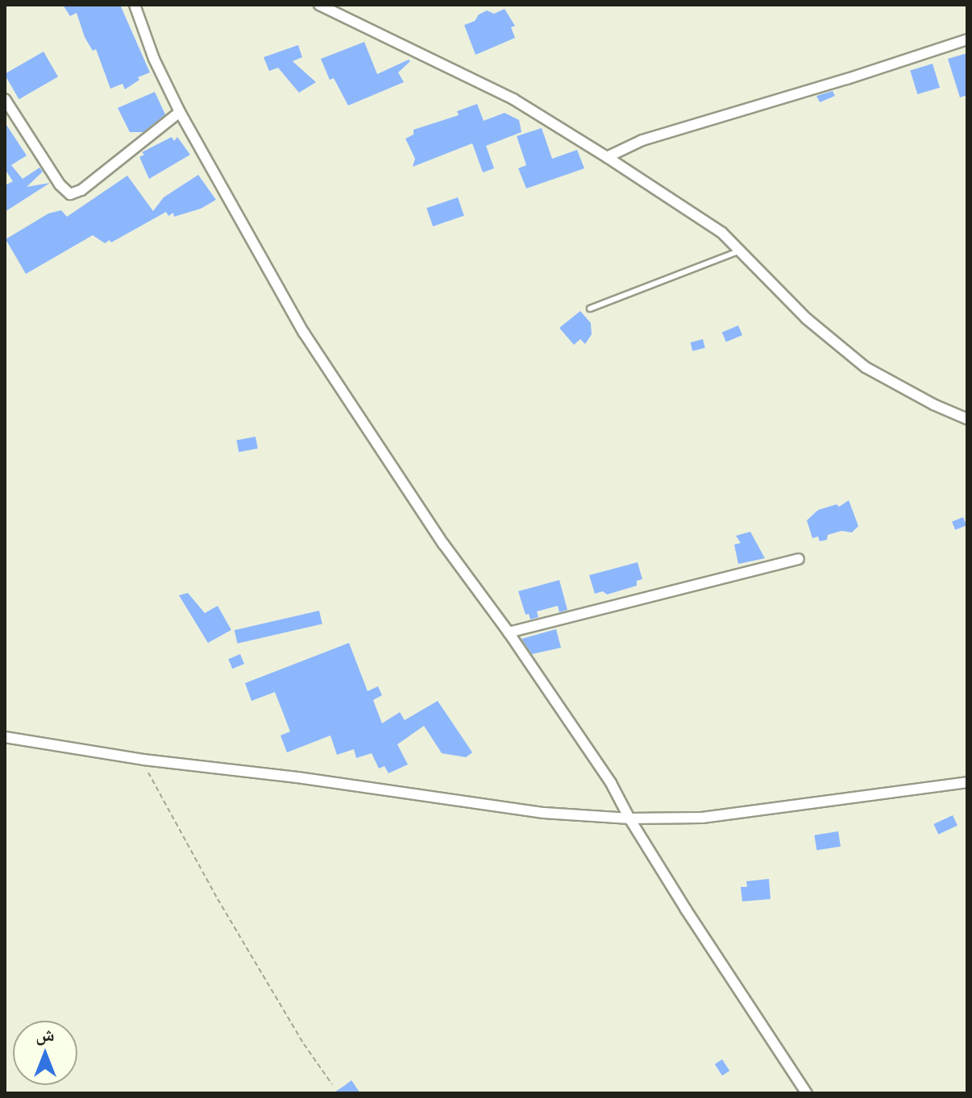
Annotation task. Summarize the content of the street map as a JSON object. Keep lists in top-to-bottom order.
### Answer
{
  "north": "top"
}
